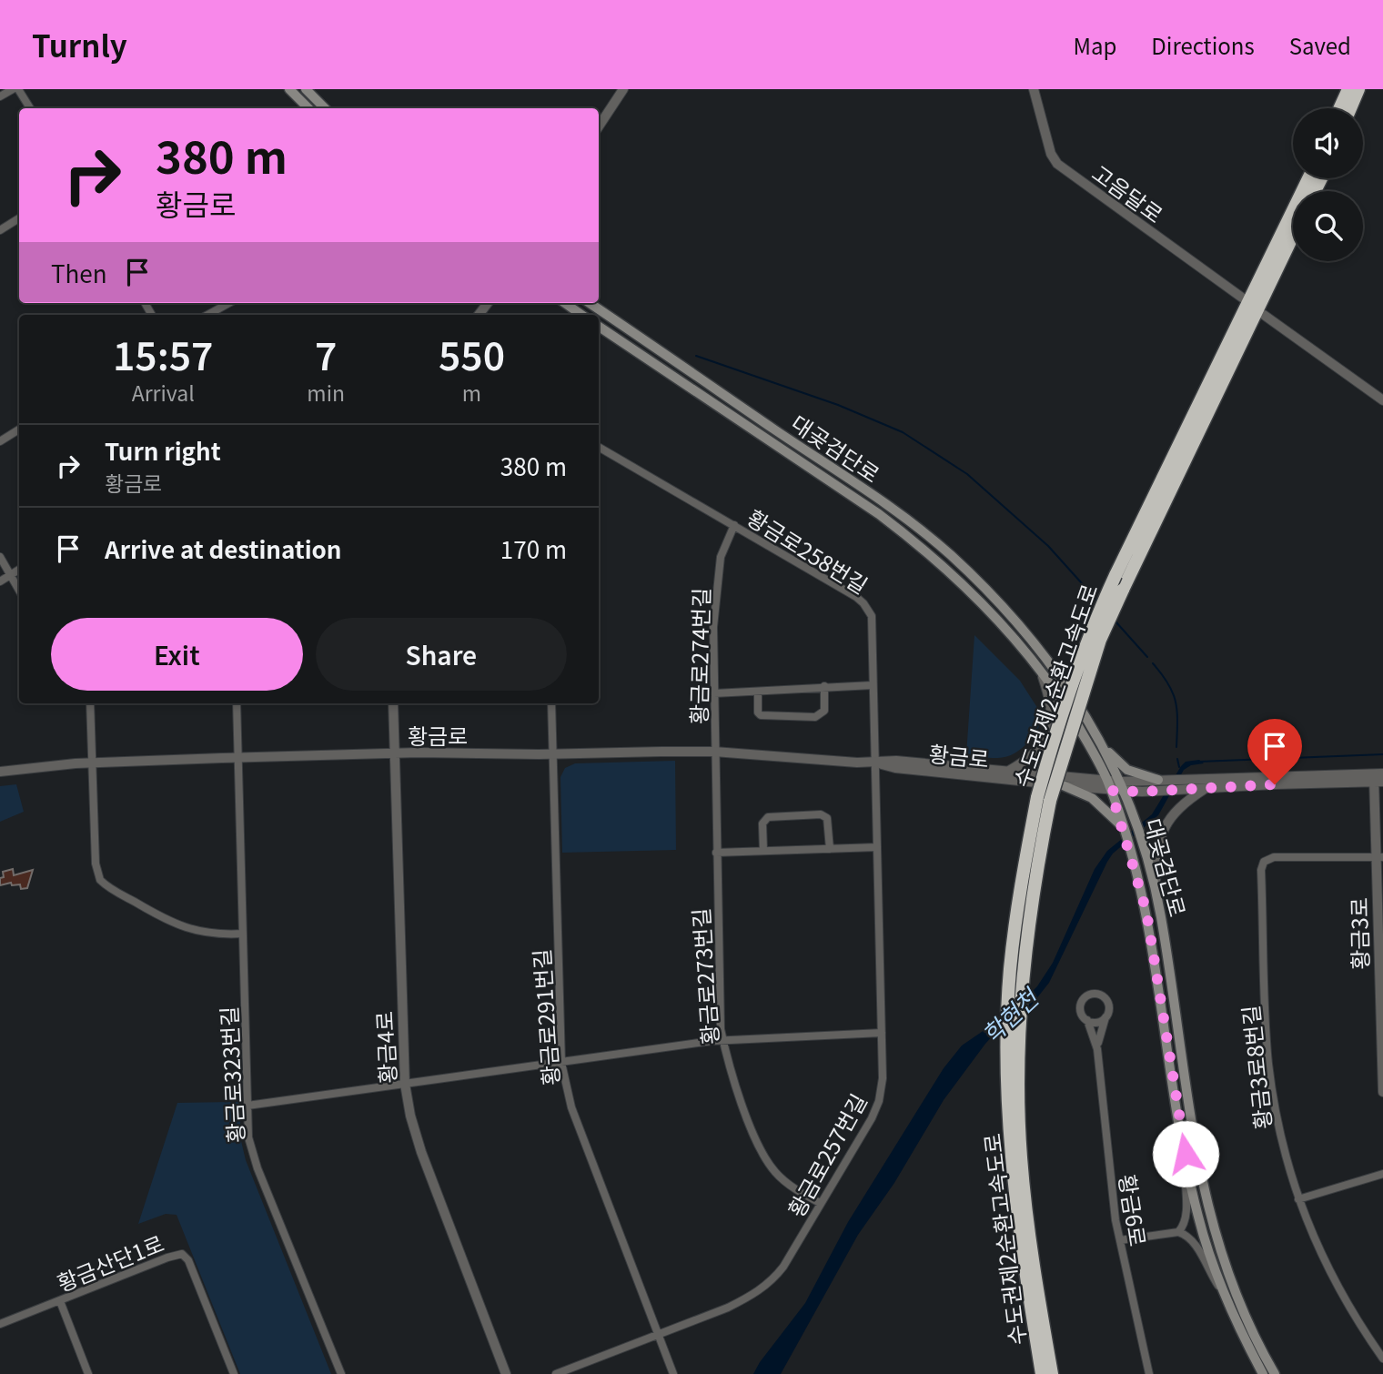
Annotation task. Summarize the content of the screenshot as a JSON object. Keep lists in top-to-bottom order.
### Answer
{
  "streets": {
    "highway": ["수도권제2순환고속도로"],
    "main road": ["대곶검단로"],
    "street": [
      "고음달로",
      "황금로258번길",
      "황금로274번길",
      "황금로",
      "황금3로",
      "황금로273번길",
      "황금로291번길",
      "황금4로",
      "황금3로8번길",
      "황금로323번길",
      "황금로257번길",
      "황금6로",
      "황금산단1로"
    ]
  },
  "crossings": [
    ["대곶검단로", "황금로"],
    ["황금로258번길", "황금로274번길"],
    ["황금로258번길", "황금로"],
    ["황금로258번길", "황금로257번길"],
    ["황금로274번길", "황금로"],
    ["황금로274번길", "황금로273번길"],
    ["황금로", "황금3로"],
    ["황금로", "황금로273번길"],
    ["황금로", "황금로291번길"],
    ["황금로", "황금4로"],
    ["황금로", "황금로323번길"],
    ["황금로", "황금로257번길"],
    ["황금3로", "황금3로8번길"],
    ["황금로273번길", "황금로257번길"],
    ["황금로291번길", "황금로257번길"]
  ],
  "water": ["학현천"],
  "page": {
    "header": "Turnly",
    "nav": ["Map", "Directions", "Saved"],
    "turn": ["380 m", "황금로"],
    "then": "Then",
    "eta": [
      "15:57",
      "Arrival",
      "7",
      "min",
      "550",
      "m"
    ],
    "list": [
      {
        "name": "Turn right",
        "note": "황금로",
        "value": "380 m"
      },
      {
        "name": "Arrive at destination",
        "value": "170 m"
      }
    ],
    "buttons": ["Exit", "Share"]
  }
}
